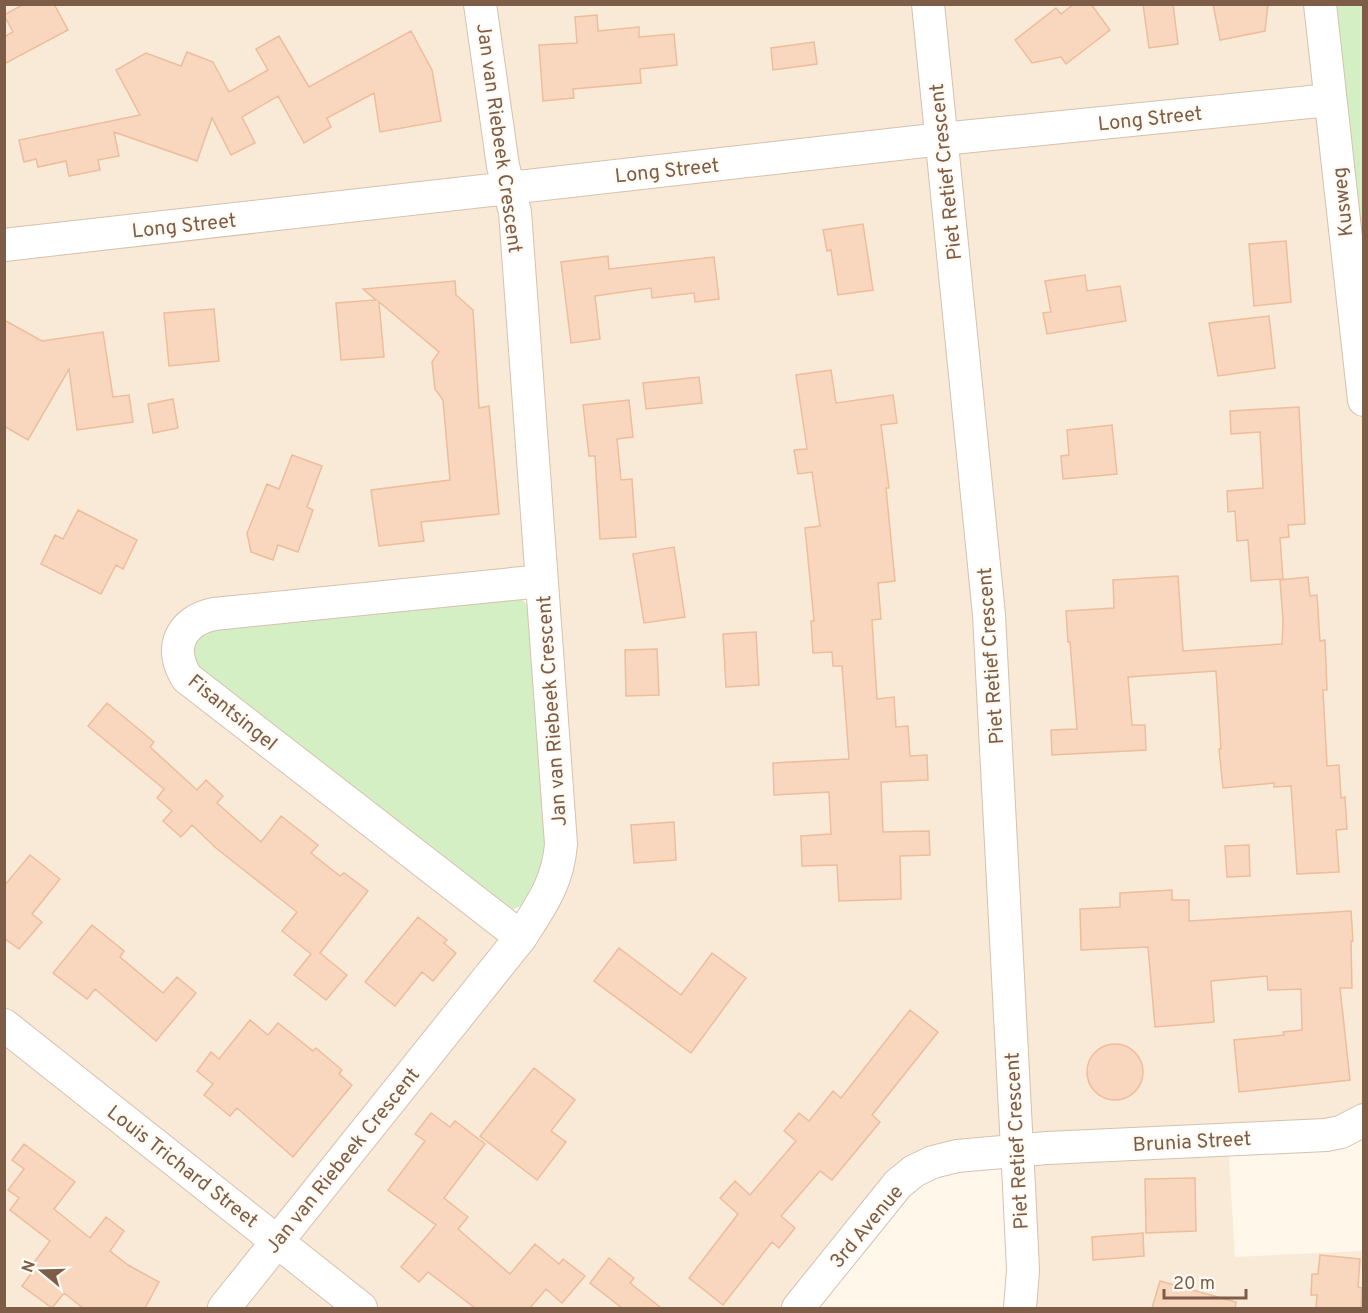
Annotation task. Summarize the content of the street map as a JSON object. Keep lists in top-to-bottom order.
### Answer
{
  "streets": {
    "street": [
      "Long Street",
      "Jan van Riebeek Crescent",
      "Piet Retief Crescent",
      "Kusweg",
      "Fisantsingel",
      "Brunia Street",
      "Louis Trichard Street",
      "3rd Avenue"
    ]
  },
  "crossings": [
    ["Long Street", "Jan van Riebeek Crescent"],
    ["Long Street", "Piet Retief Crescent"],
    ["Long Street", "Kusweg"],
    ["Jan van Riebeek Crescent", "Fisantsingel"],
    ["Jan van Riebeek Crescent", "Louis Trichard Street"],
    ["Piet Retief Crescent", "Brunia Street"],
    ["Piet Retief Crescent", "3rd Avenue"],
    ["Brunia Street", "3rd Avenue"]
  ],
  "scale_bar": "20 m",
  "north": "left"
}
